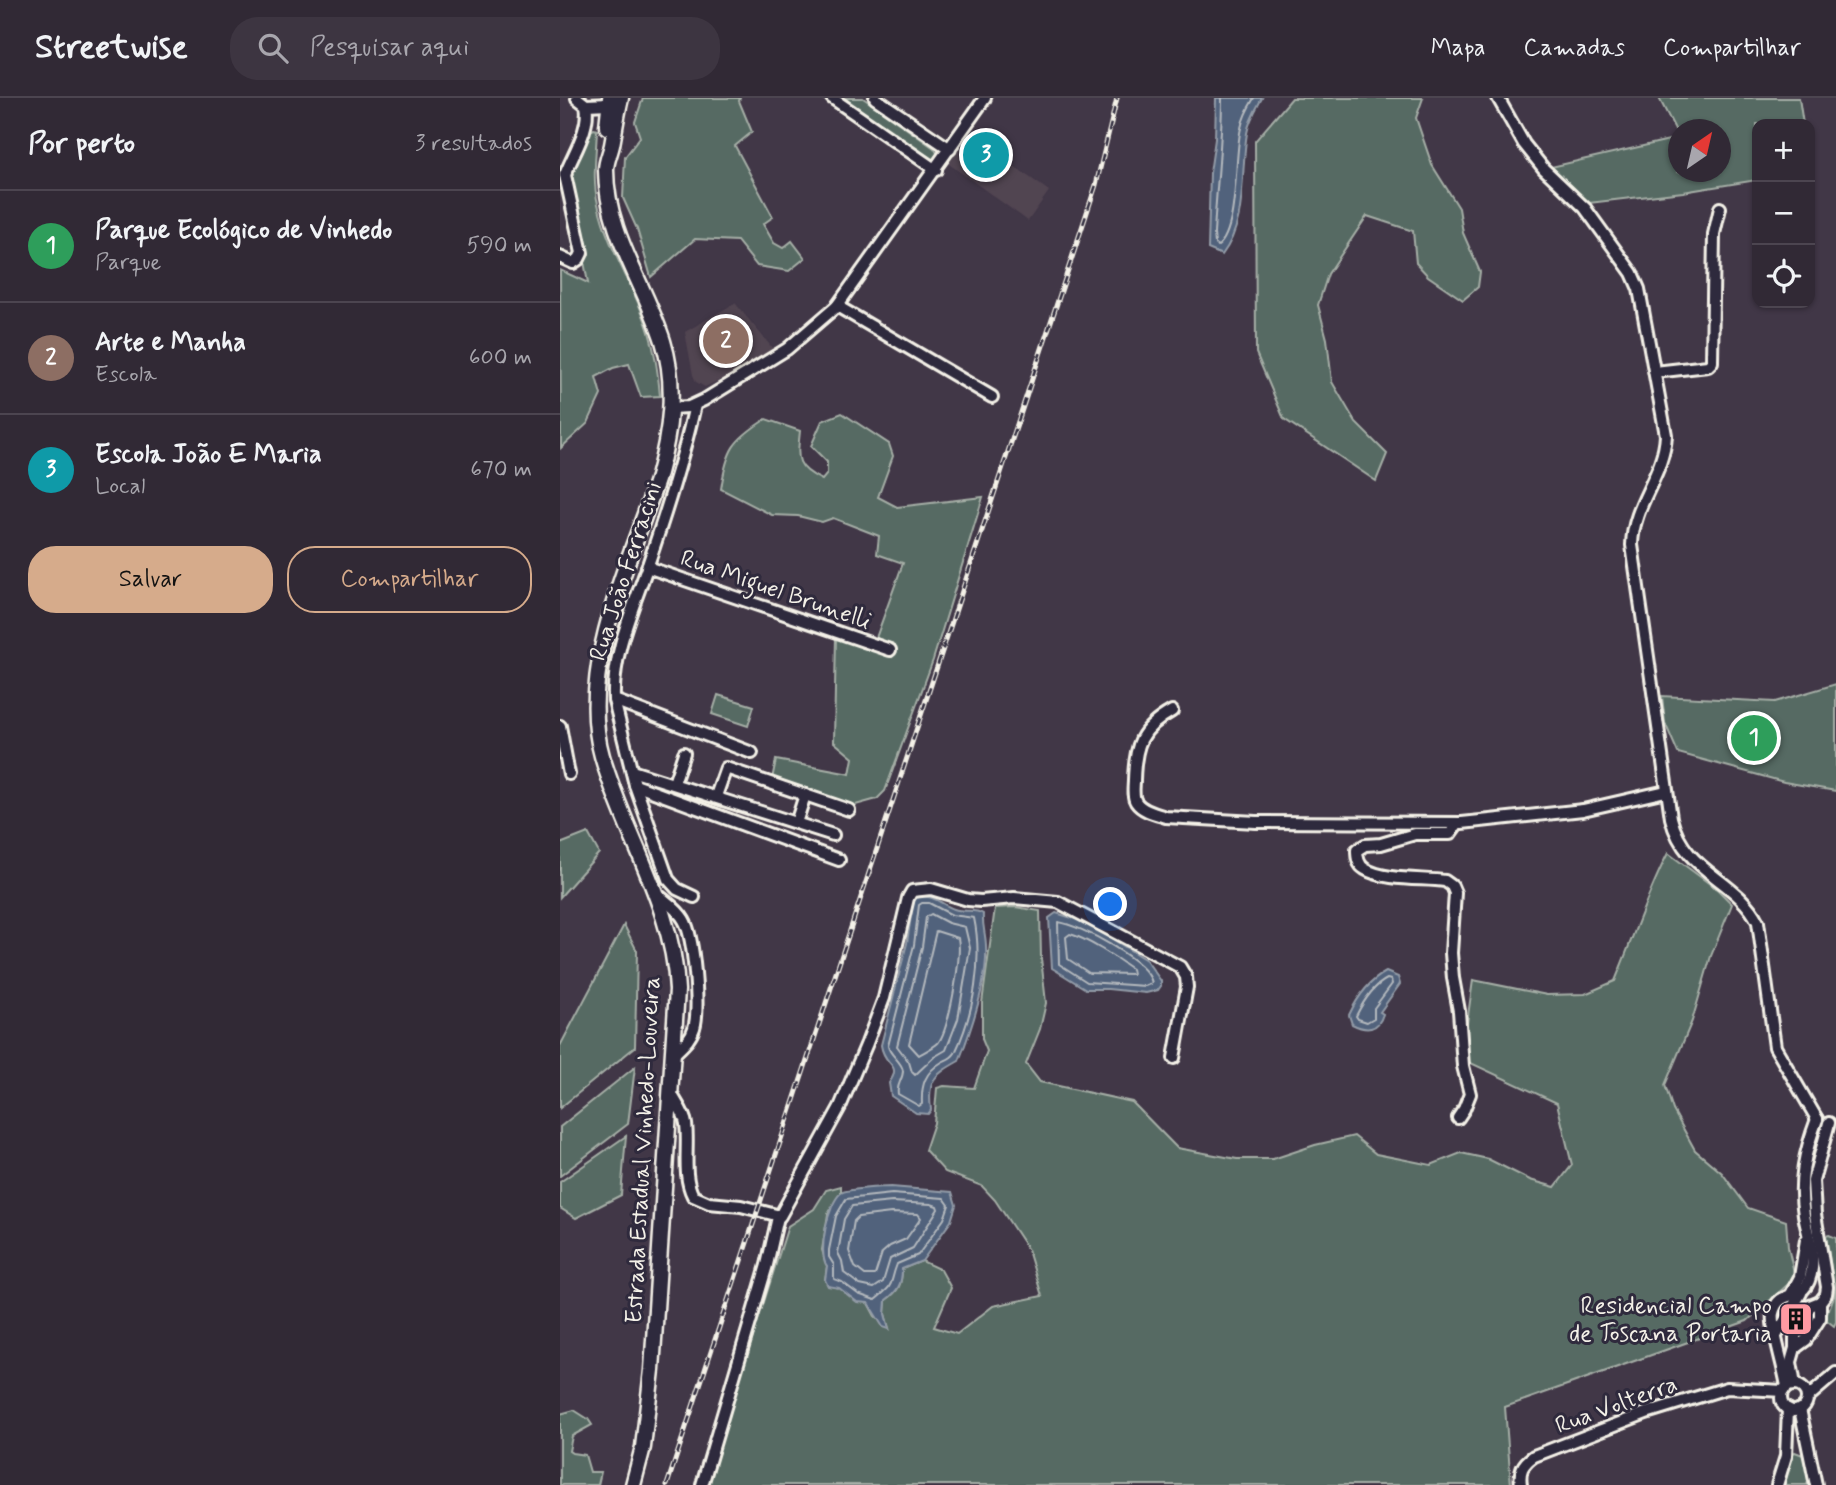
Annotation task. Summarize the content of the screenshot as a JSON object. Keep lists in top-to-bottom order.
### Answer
{
  "streets": {
    "main road": ["Estrada Estadual Vinhedo-Louveira"],
    "street": ["Rua João Ferracini", "Rua Miguel Brunelli", "Rua Volterra"]
  },
  "crossings": [
    ["Rua João Ferracini", "Rua Miguel Brunelli"]
  ],
  "places": {
    "building": ["Residencial Campo de Toscana Portaria"]
  },
  "north": "top right",
  "page": {
    "header": "Streetwise",
    "search": "Pesquisar aqui",
    "nav": ["Mapa", "Camadas", "Compartilhar"],
    "heading": ["Por perto", "3 resultados"],
    "map_buttons": ["+", "−"],
    "pins": ["3", "2", "1"],
    "list": [
      {
        "mark": "1",
        "name": "Parque Ecológico de Vinhedo",
        "note": "Parque",
        "value": "590 m"
      },
      {
        "mark": "2",
        "name": "Arte e Manha",
        "note": "Escola",
        "value": "600 m"
      },
      {
        "mark": "3",
        "name": "Escola João E Maria",
        "note": "Local",
        "value": "670 m"
      }
    ],
    "buttons": ["Salvar", "Compartilhar"]
  }
}
